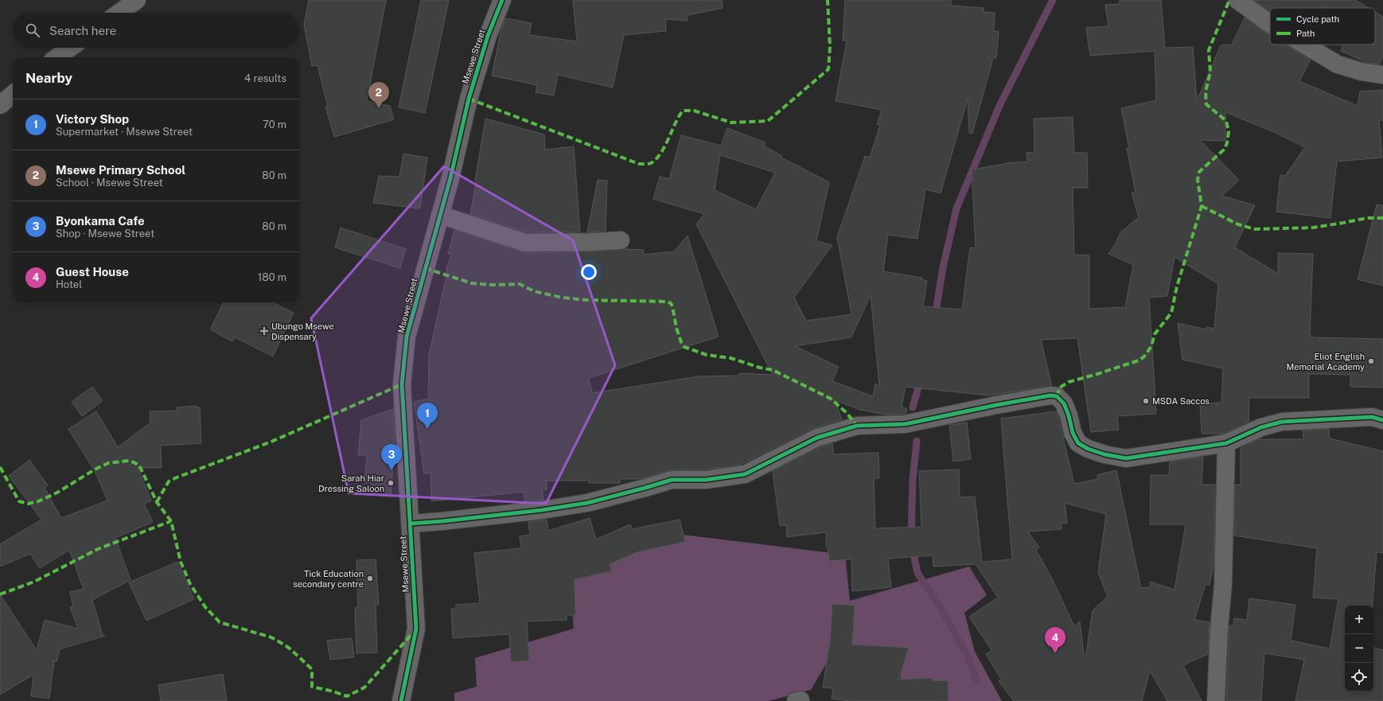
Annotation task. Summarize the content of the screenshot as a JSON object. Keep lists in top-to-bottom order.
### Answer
{
  "streets": {
    "street": ["Msewe Street"]
  },
  "places": {
    "health": ["Ubungo Msewe Dispensary"],
    "other": [
      "Eliot English Memorial Academy",
      "MSDA Saccos",
      "Sarah Hiar Dressing Saloon",
      "Tick Education secondary centre"
    ]
  },
  "legend": ["Cycle path", "Path"],
  "page": {
    "search": "Search here",
    "heading": ["Nearby", "4 results"],
    "pins": [
      "2",
      "1",
      "3",
      "4"
    ],
    "list": [
      {
        "mark": "1",
        "name": "Victory Shop",
        "note": "Supermarket · Msewe Street",
        "value": "70 m"
      },
      {
        "mark": "2",
        "name": "Msewe Primary School",
        "note": "School · Msewe Street",
        "value": "80 m"
      },
      {
        "mark": "3",
        "name": "Byonkama Cafe",
        "note": "Shop · Msewe Street",
        "value": "80 m"
      },
      {
        "mark": "4",
        "name": "Guest House",
        "note": "Hotel",
        "value": "180 m"
      }
    ],
    "map_buttons": ["+", "−"]
  }
}
